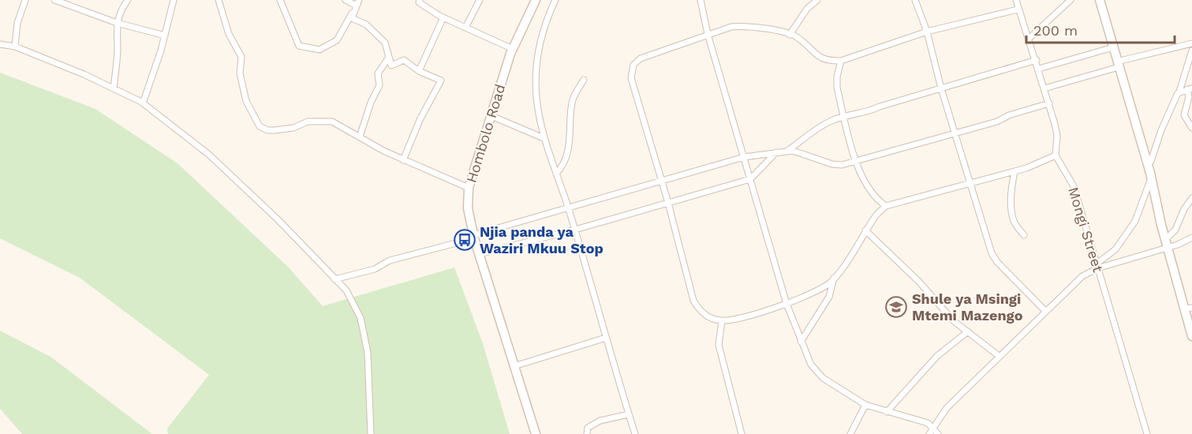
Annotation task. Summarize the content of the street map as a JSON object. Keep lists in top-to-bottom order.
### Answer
{
  "streets": {
    "street": ["Hombolo Road", "Mongi Street"]
  },
  "places": {
    "bus stop": ["Njia panda ya Waziri Mkuu Stop"],
    "school or university": ["Shule ya Msingi Mtemi Mazengo"]
  },
  "scale_bar": "200 m"
}
